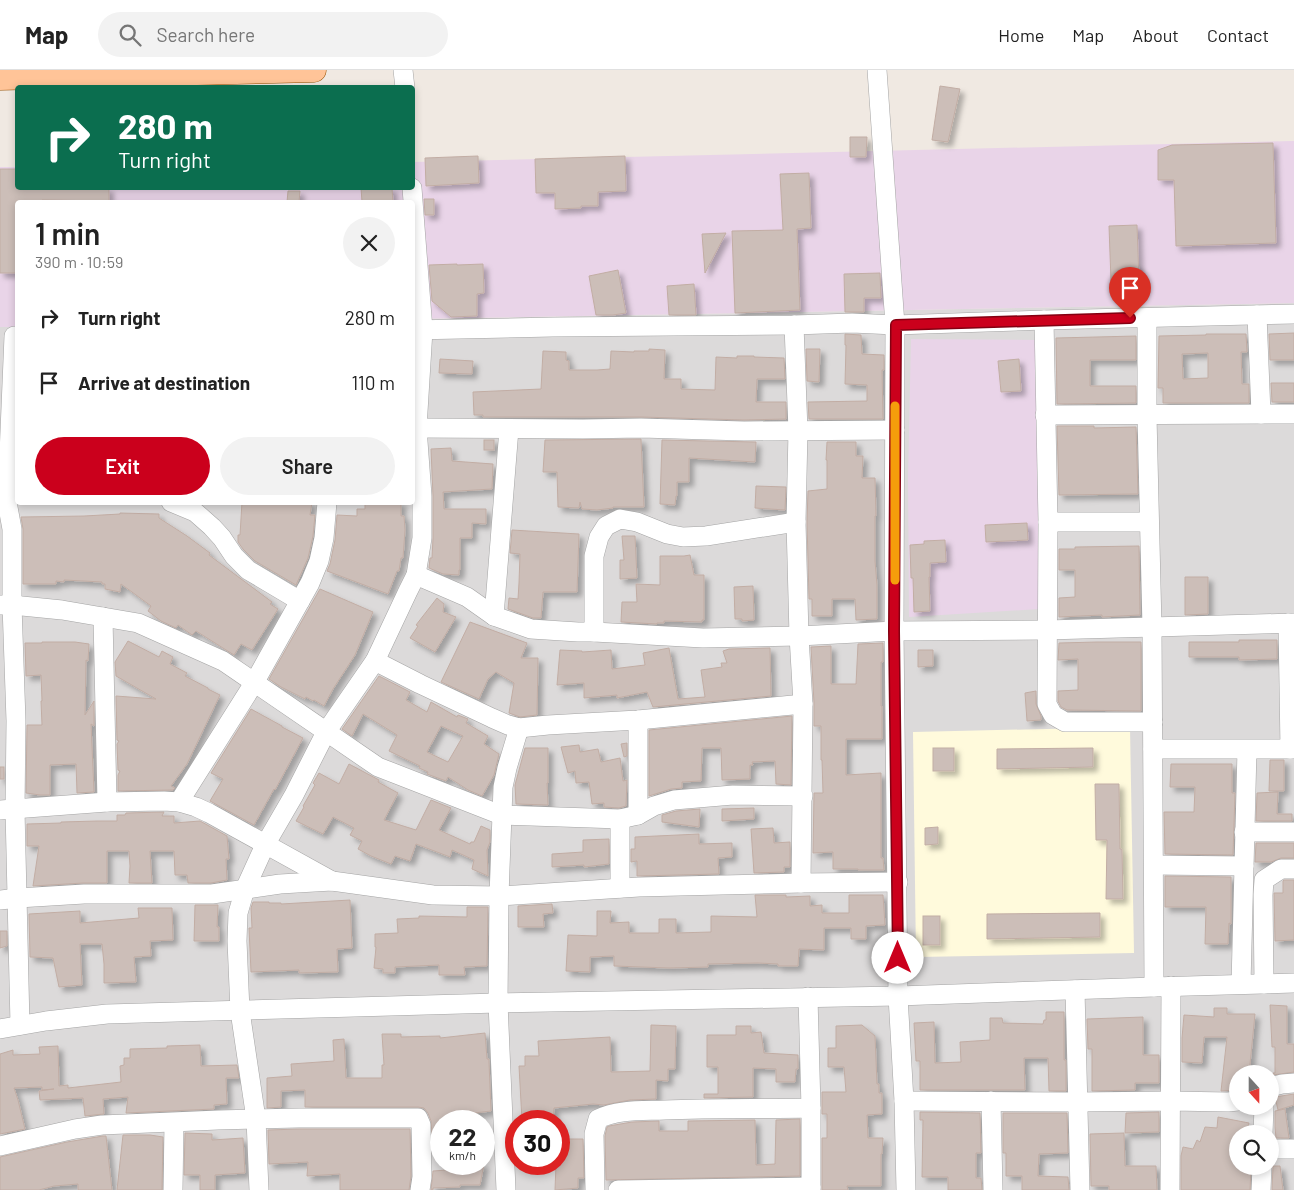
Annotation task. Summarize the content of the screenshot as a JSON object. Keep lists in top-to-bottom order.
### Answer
{
  "north": "bottom",
  "page": {
    "header": "Map",
    "search": "Search here",
    "nav": [
      "Home",
      "Map",
      "About",
      "Contact"
    ],
    "turn": ["280 m", "Turn right"],
    "heading": ["1 min", "390 m · 10:59"],
    "list": [
      {
        "name": "Turn right",
        "value": "280 m"
      },
      {
        "name": "Arrive at destination",
        "value": "110 m"
      }
    ],
    "buttons": ["Exit", "Share"],
    "speed": "22 km/h",
    "limit": "30"
  }
}
